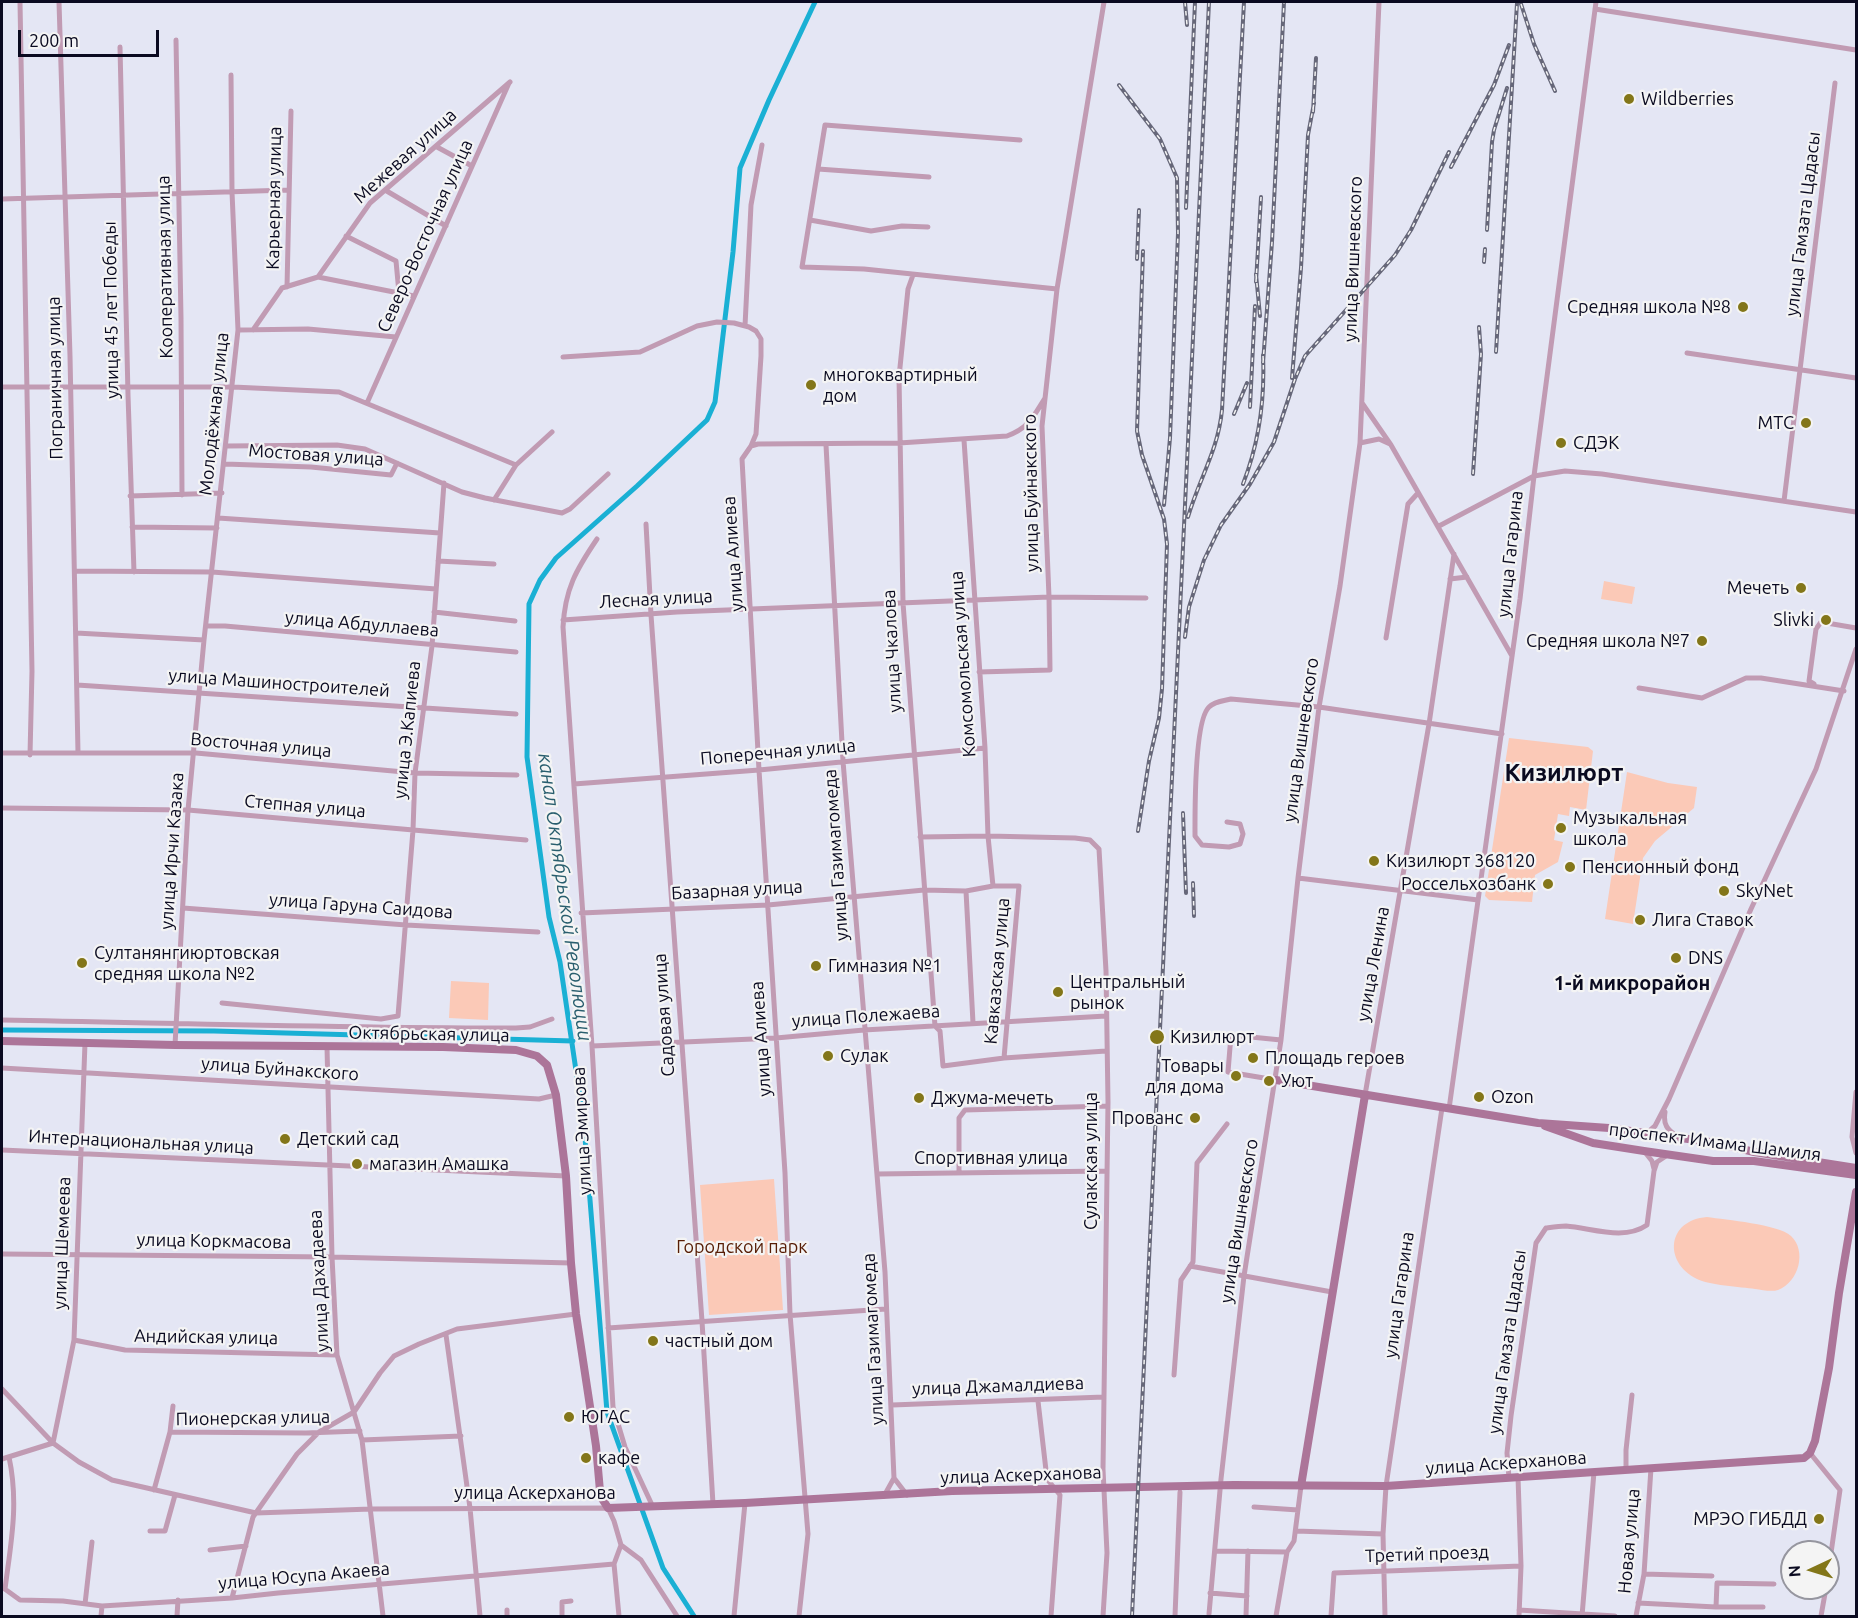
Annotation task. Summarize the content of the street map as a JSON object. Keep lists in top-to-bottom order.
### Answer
{
  "streets": {
    "street": [
      "Межевая улица",
      "Карьерная улица",
      "улица Гамзата Цадасы",
      "Северо-Восточная улица",
      "улица Вишневского",
      "Кооперативная улица",
      "улица 45 лет Победы",
      "Пограничная улица",
      "Молодёжная улица",
      "Мостовая улица",
      "улица Буйнакского",
      "улица Алиева",
      "улица Гагарина",
      "Лесная улица",
      "улица Абдуллаева",
      "улица Чкалова",
      "Комсомольская улица",
      "улица Машиностроителей",
      "улица Э.Капиева",
      "Восточная улица",
      "Поперечная улица",
      "Степная улица",
      "улица Ирчи Казака",
      "улица Газимагомеда",
      "Базарная улица",
      "улица Гаруна Саидова",
      "улица Ленина",
      "Кавказская улица",
      "Садовая улица",
      "улица Полежаева",
      "Октябрьская улица",
      "улица Эмирова",
      "Интернациональная улица",
      "проспект Имама Шамиля",
      "Спортивная улица",
      "Сулакская улица",
      "улица Коркмасова",
      "улица Шемеева",
      "улица Дахадаева",
      "Андийская улица",
      "улица Джамалдиева",
      "Пионерская улица",
      "улица Аскерханова",
      "Новая улица",
      "Третий проезд",
      "улица Юсупа Акаева"
    ]
  },
  "crossings": [
    ["Межевая улица", "Северо-Восточная улица"],
    ["улица Гамзата Цадасы", "улица Аскерханова"],
    ["улица Вишневского", "проспект Имама Шамиля"],
    ["Пограничная улица", "улица Машиностроителей"],
    ["Пограничная улица", "Восточная улица"],
    ["Молодёжная улица", "Мостовая улица"],
    ["Молодёжная улица", "улица Абдуллаева"],
    ["Молодёжная улица", "улица Машиностроителей"],
    ["Молодёжная улица", "Восточная улица"],
    ["Молодёжная улица", "улица Ирчи Казака"],
    ["улица Буйнакского", "Лесная улица"],
    ["улица Буйнакского", "Комсомольская улица"],
    ["улица Буйнакского", "Октябрьская улица"],
    ["улица Буйнакского", "улица Шемеева"],
    ["улица Буйнакского", "улица Дахадаева"],
    ["улица Алиева", "Лесная улица"],
    ["улица Алиева", "Поперечная улица"],
    ["улица Алиева", "Базарная улица"],
    ["улица Алиева", "улица Полежаева"],
    ["улица Алиева", "улица Аскерханова"],
    ["улица Гагарина", "проспект Имама Шамиля"],
    ["улица Гагарина", "улица Аскерханова"],
    ["улица Гагарина", "Третий проезд"],
    ["Лесная улица", "улица Чкалова"],
    ["Лесная улица", "Комсомольская улица"],
    ["Лесная улица", "улица Газимагомеда"],
    ["Лесная улица", "Садовая улица"],
    ["Лесная улица", "улица Эмирова"],
    ["улица Абдуллаева", "улица Э.Капиева"],
    ["улица Чкалова", "Поперечная улица"],
    ["улица Чкалова", "Базарная улица"],
    ["улица Чкалова", "Кавказская улица"],
    ["улица Чкалова", "улица Полежаева"],
    ["Комсомольская улица", "Поперечная улица"],
    ["Комсомольская улица", "Кавказская улица"],
    ["Комсомольская улица", "Сулакская улица"],
    ["улица Машиностроителей", "улица Э.Капиева"],
    ["улица Э.Капиева", "Восточная улица"],
    ["улица Э.Капиева", "Степная улица"],
    ["улица Э.Капиева", "улица Гаруна Саидова"],
    ["Восточная улица", "улица Ирчи Казака"],
    ["Поперечная улица", "улица Газимагомеда"],
    ["Поперечная улица", "Садовая улица"],
    ["Поперечная улица", "улица Эмирова"],
    ["Степная улица", "улица Ирчи Казака"],
    ["улица Ирчи Казака", "улица Гаруна Саидова"],
    ["улица Ирчи Казака", "Октябрьская улица"],
    ["улица Газимагомеда", "Базарная улица"],
    ["улица Газимагомеда", "улица Полежаева"],
    ["улица Газимагомеда", "Спортивная улица"],
    ["улица Газимагомеда", "улица Джамалдиева"],
    ["Базарная улица", "Садовая улица"],
    ["Базарная улица", "улица Эмирова"],
    ["улица Ленина", "проспект Имама Шамиля"],
    ["улица Ленина", "улица Аскерханова"],
    ["Кавказская улица", "улица Полежаева"],
    ["Садовая улица", "улица Полежаева"],
    ["Садовая улица", "улица Аскерханова"],
    ["улица Полежаева", "улица Эмирова"],
    ["улица Полежаева", "Сулакская улица"],
    ["Октябрьская улица", "Интернациональная улица"],
    ["Октябрьская улица", "улица Коркмасова"],
    ["Октябрьская улица", "улица Шемеева"],
    ["Октябрьская улица", "улица Дахадаева"],
    ["Октябрьская улица", "улица Аскерханова"],
    ["улица Эмирова", "улица Аскерханова"],
    ["Интернациональная улица", "улица Шемеева"],
    ["Интернациональная улица", "улица Дахадаева"],
    ["Спортивная улица", "Сулакская улица"],
    ["Сулакская улица", "улица Джамалдиева"],
    ["улица Коркмасова", "улица Шемеева"],
    ["улица Коркмасова", "улица Дахадаева"],
    ["улица Шемеева", "Андийская улица"],
    ["улица Шемеева", "улица Аскерханова"],
    ["улица Дахадаева", "Андийская улица"],
    ["улица Дахадаева", "Пионерская улица"],
    ["улица Дахадаева", "улица Аскерханова"],
    ["улица Дахадаева", "улица Юсупа Акаева"],
    ["Пионерская улица", "улица Аскерханова"],
    ["улица Аскерханова", "Новая улица"]
  ],
  "districts": ["Кизилюрт", "1-й микрорайон"],
  "water": ["канал Октябрьской Революции"],
  "parks": ["Городской парк"],
  "places": [
    "Wildberries",
    "Средняя школа №8",
    "многоквартирный дом",
    "МТС",
    "СДЭК",
    "Мечеть",
    "Slivki",
    "Средняя школа №7",
    "Музыкальная школа",
    "Кизилюрт 368120",
    "Пенсионный фонд",
    "Россельхозбанк",
    "SkyNet",
    "Лига Ставок",
    "DNS",
    "Султанянгиюртовская средняя школа №2",
    "Гимназия №1",
    "Центральный рынок",
    "Кизилюрт",
    "Сулак",
    "Площадь героев",
    "Товары для дома",
    "Уют",
    "Ozon",
    "Джума-мечеть",
    "Прованс",
    "Детский сад",
    "магазин Амашка",
    "частный дом",
    "ЮГАС",
    "кафе",
    "МРЭО ГИБДД"
  ],
  "scale_bar": "200 m",
  "north": "left"
}
